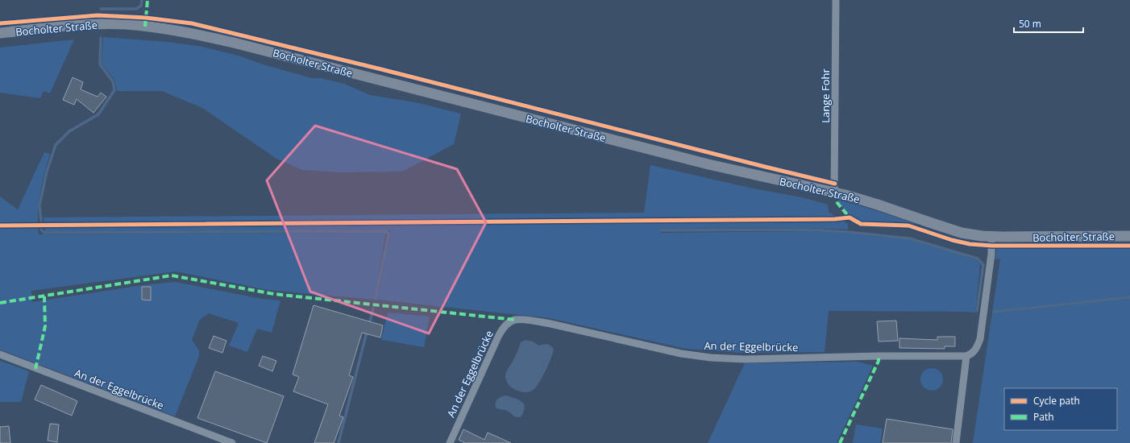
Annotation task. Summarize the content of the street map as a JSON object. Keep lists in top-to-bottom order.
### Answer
{
  "streets": {
    "main road": ["Bocholter Straße"],
    "street": ["Lange Fohr", "An der Eggelbrücke"]
  },
  "crossings": [
    ["Bocholter Straße", "Lange Fohr"]
  ],
  "legend": ["Cycle path", "Path"],
  "scale_bar": "50 m"
}
